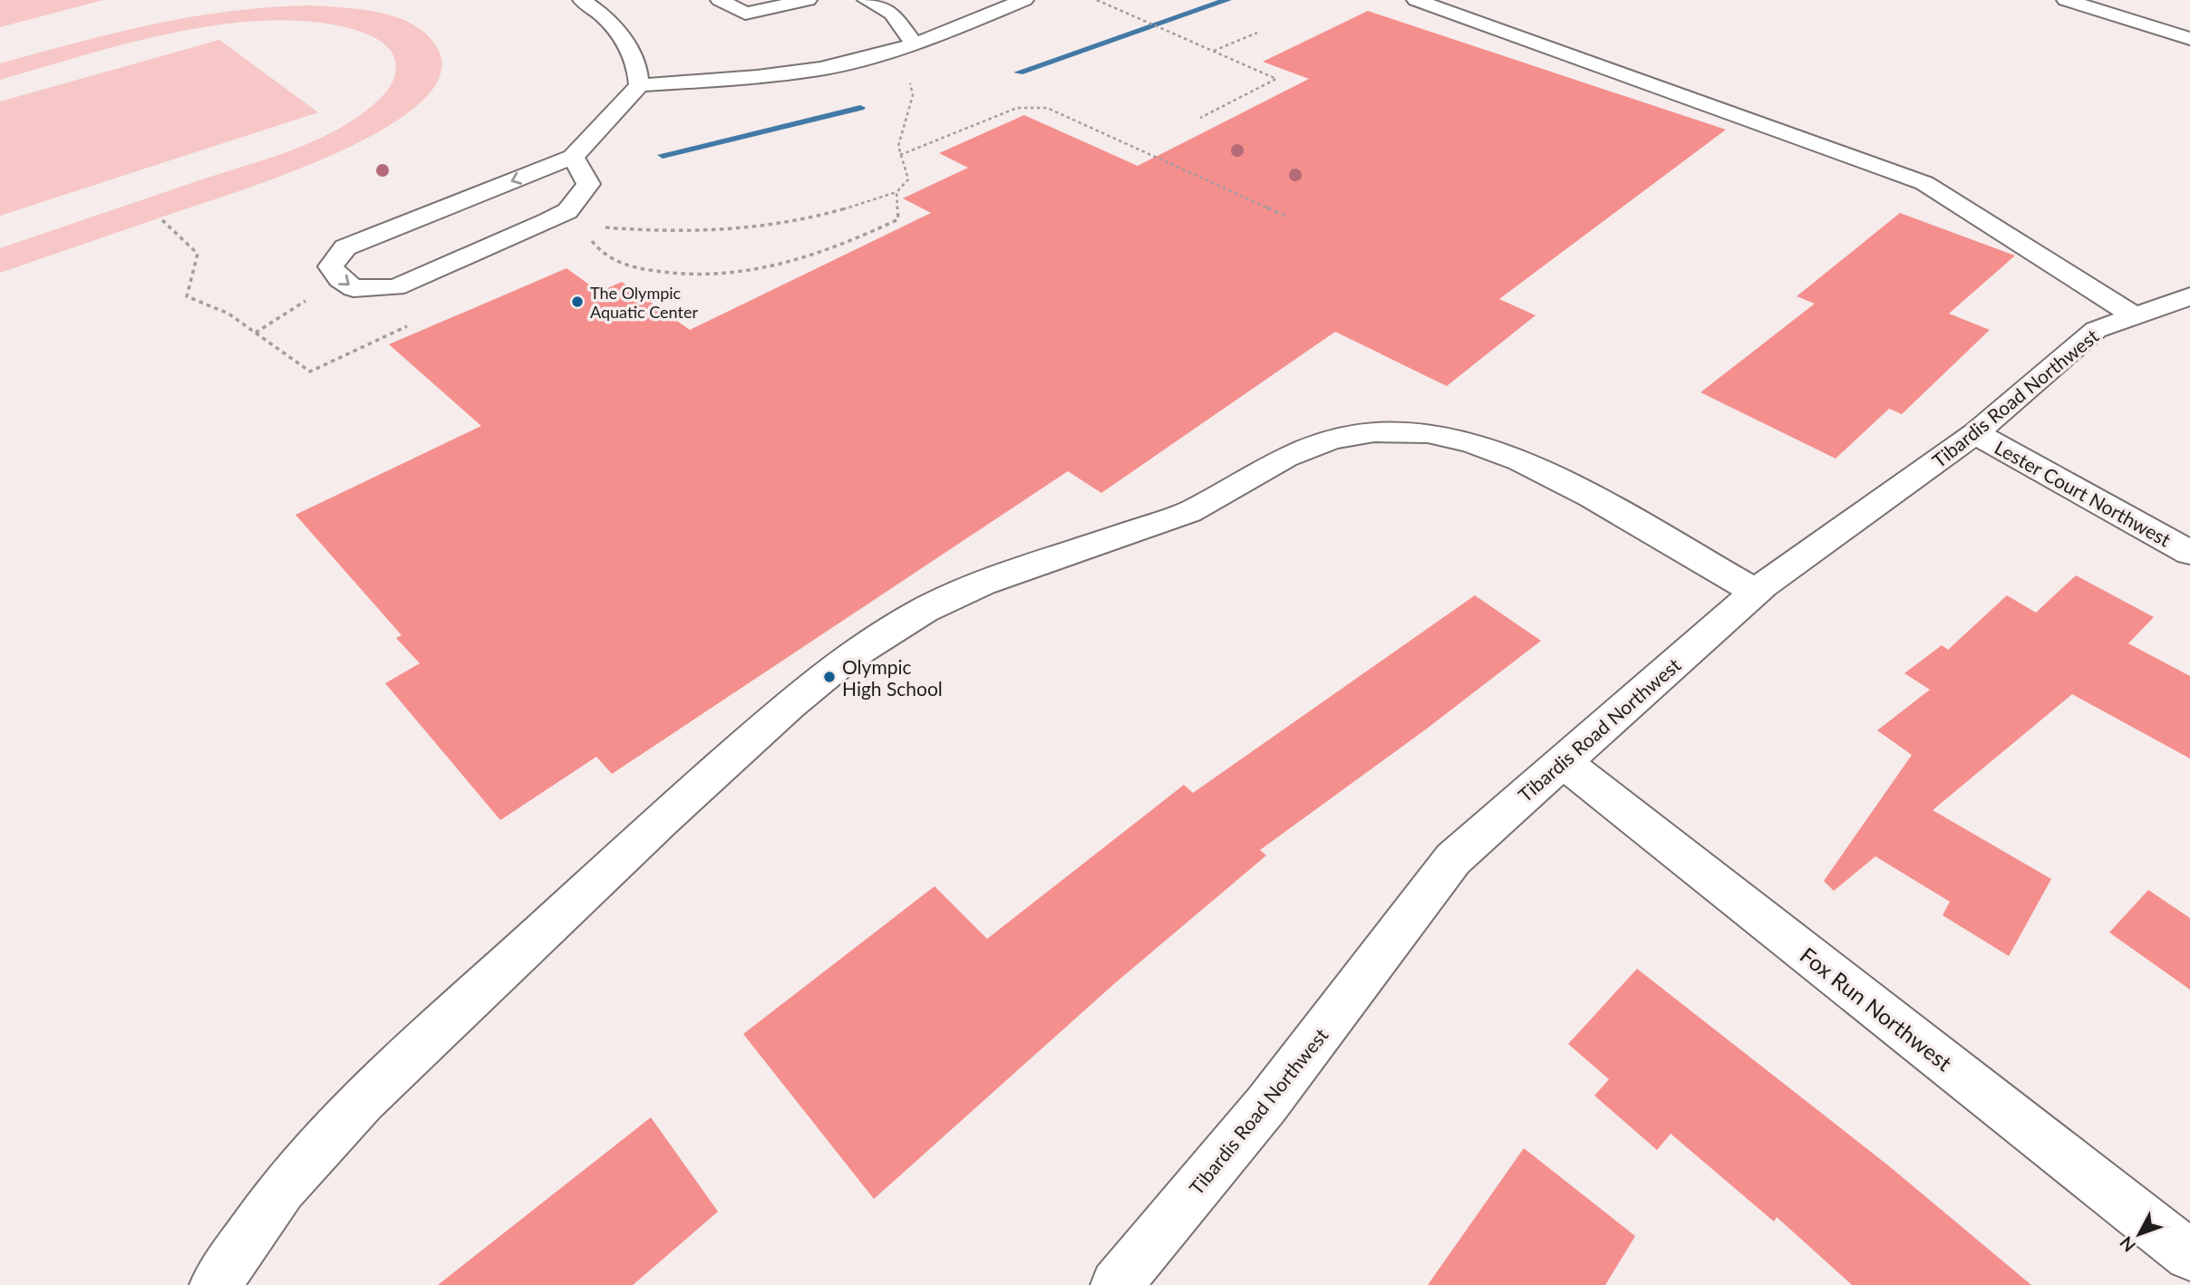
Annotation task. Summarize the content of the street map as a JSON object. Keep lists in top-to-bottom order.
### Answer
{
  "streets": {
    "street": ["Tibardis Road Northwest", "Lester Court Northwest", "Fox Run Northwest"]
  },
  "crossings": [
    ["Tibardis Road Northwest", "Lester Court Northwest"],
    ["Tibardis Road Northwest", "Fox Run Northwest"]
  ],
  "places": ["The Olympic Aquatic Center", "Olympic High School"],
  "north": "bottom left"
}
